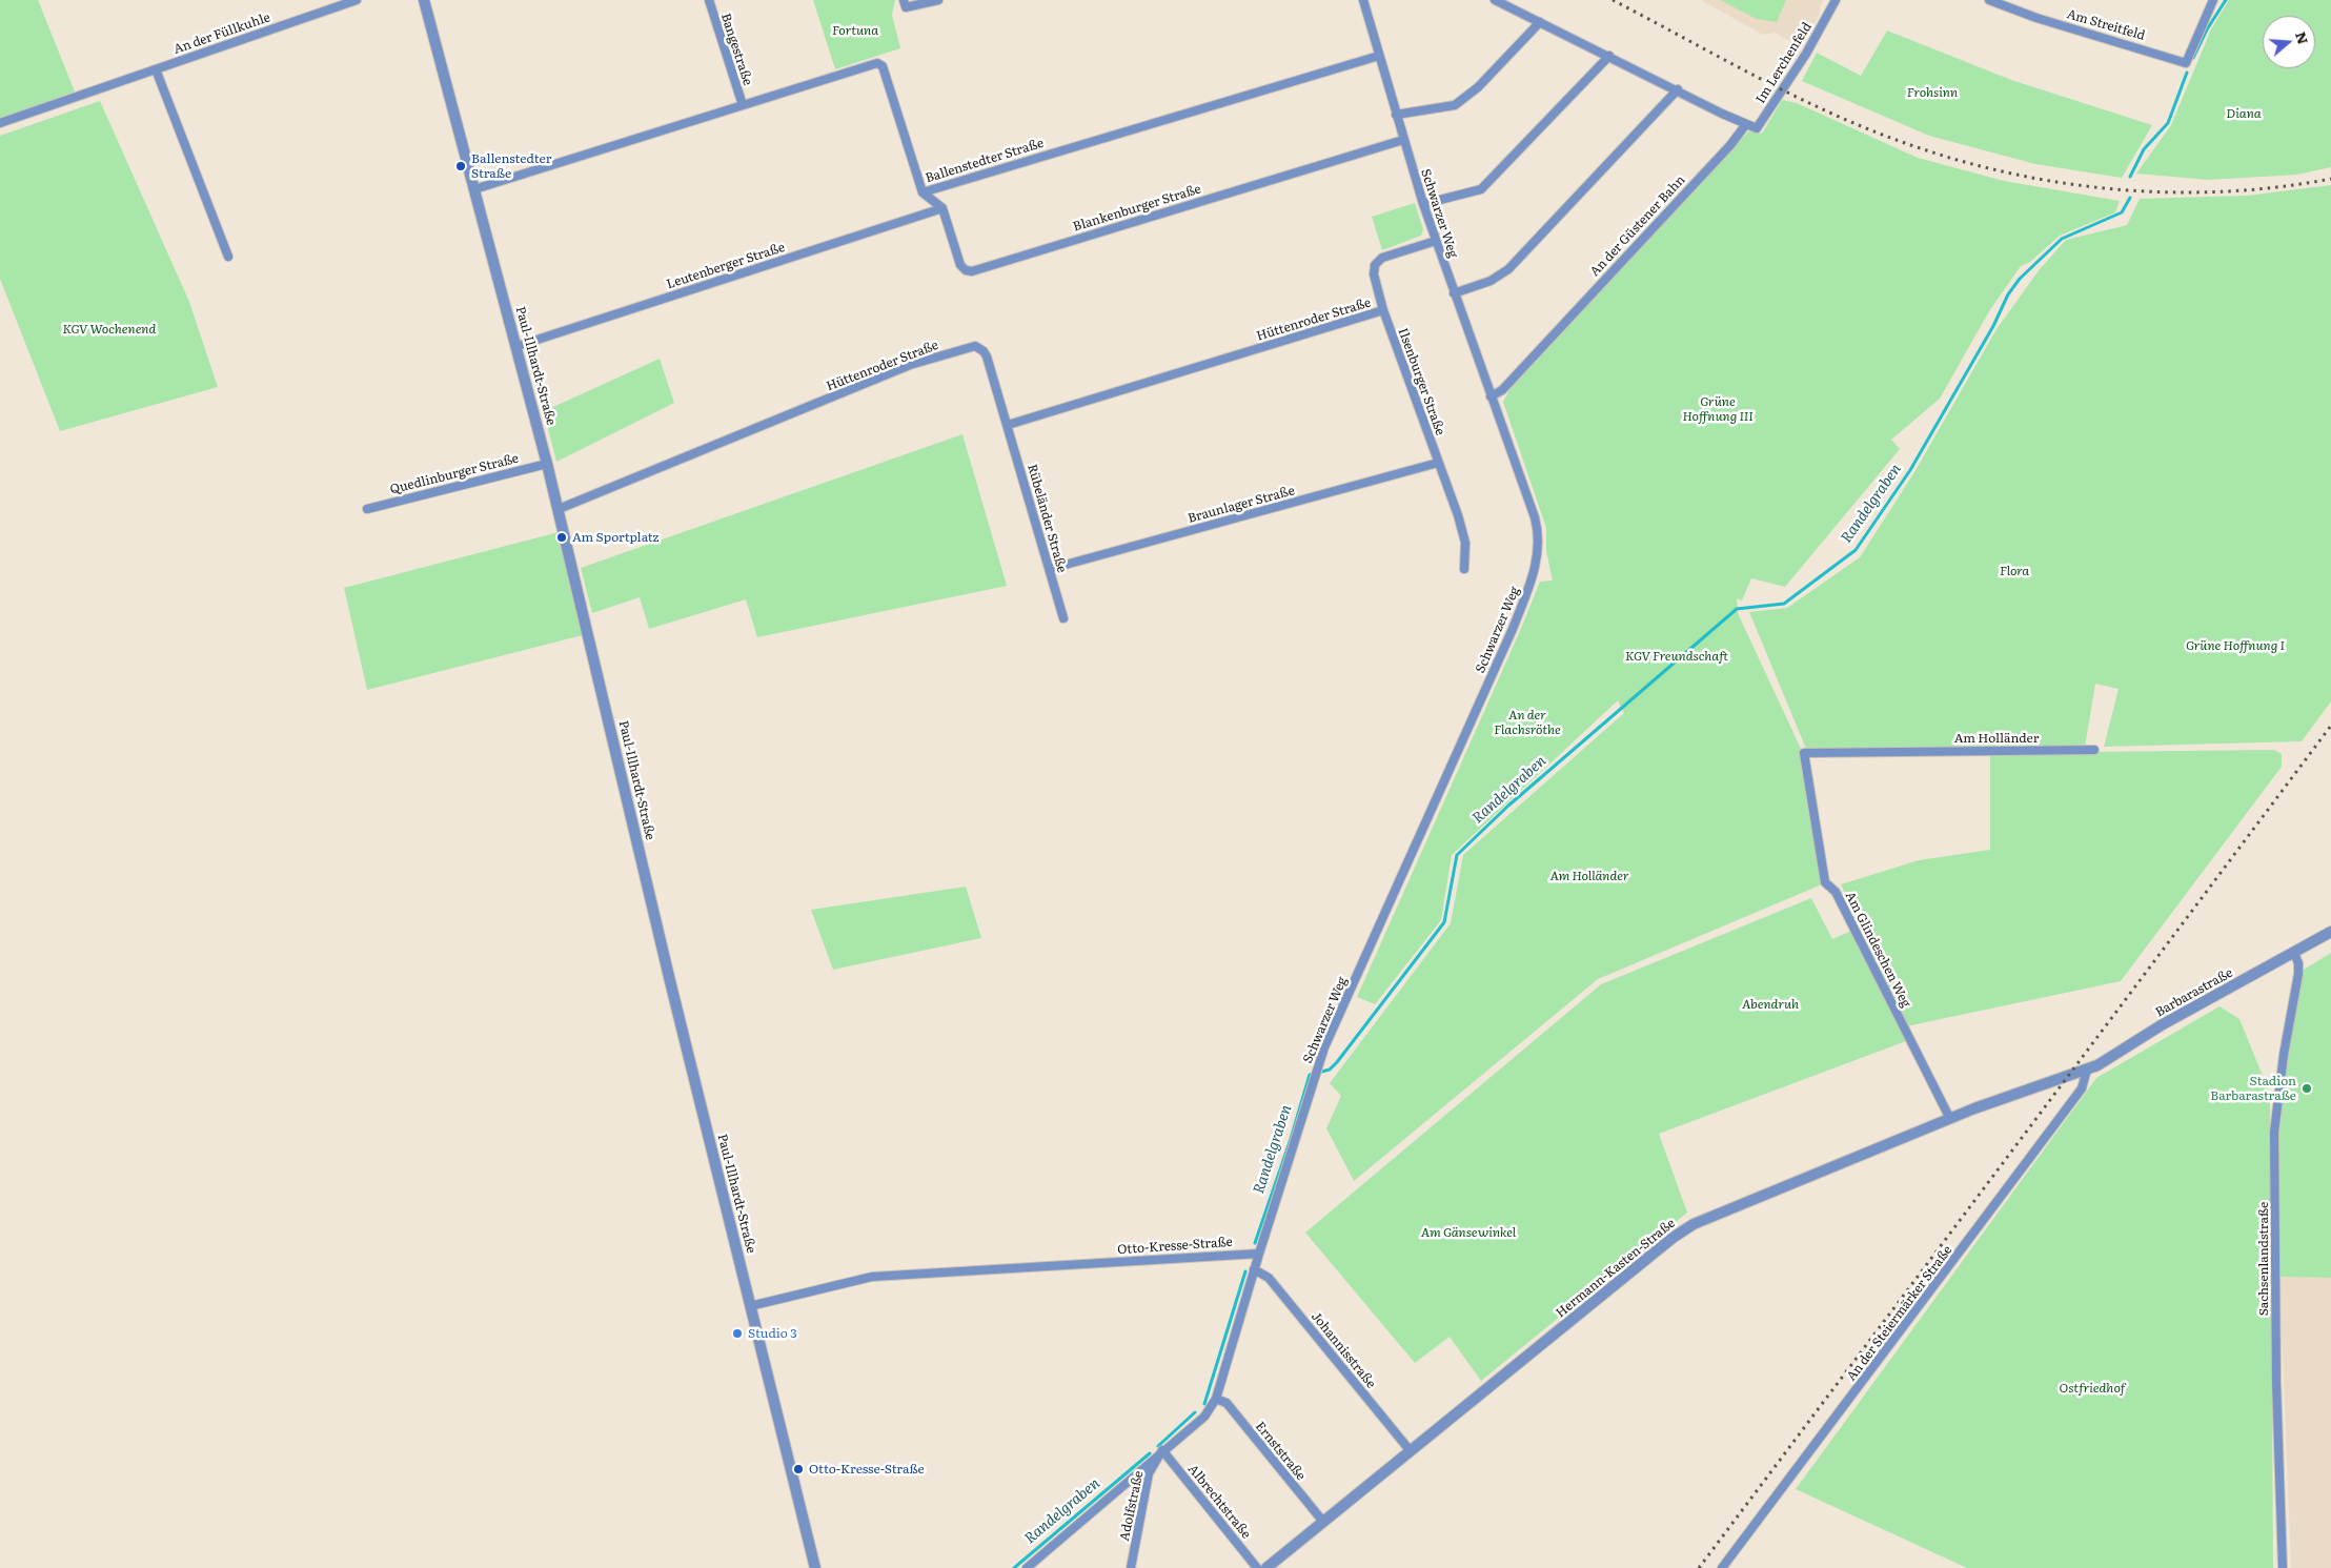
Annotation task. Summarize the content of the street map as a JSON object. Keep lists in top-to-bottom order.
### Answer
{
  "streets": {
    "street": [
      "Am Streitfeld",
      "An der Füllkuhle",
      "Bangestraße",
      "Im Lerchenfeld",
      "Ballenstedter Straße",
      "Blankenburger Straße",
      "Schwarzer Weg",
      "An der Güstener Bahn",
      "Leutenberger Straße",
      "Hüttenroder Straße",
      "Paul-Illhardt-Straße",
      "Ilsenburger Straße",
      "Quedlinburger Straße",
      "Braunlager Straße",
      "Rübeländer Straße",
      "Am Holländer",
      "Am Glindeschen Weg",
      "Barbarastraße",
      "Otto-Kresse-Straße",
      "Sachsenlandstraße",
      "Hermann-Kasten-Straße",
      "An der Steiermärker Straße",
      "Johannisstraße",
      "Ernststraße",
      "Albrechtstraße",
      "Adolfstraße"
    ]
  },
  "crossings": [
    ["Bangestraße", "Ballenstedter Straße"],
    ["Im Lerchenfeld", "An der Güstener Bahn"],
    ["Ballenstedter Straße", "Schwarzer Weg"],
    ["Ballenstedter Straße", "Paul-Illhardt-Straße"],
    ["Blankenburger Straße", "Schwarzer Weg"],
    ["Blankenburger Straße", "Leutenberger Straße"],
    ["Schwarzer Weg", "An der Güstener Bahn"],
    ["Schwarzer Weg", "Ilsenburger Straße"],
    ["Schwarzer Weg", "Otto-Kresse-Straße"],
    ["Leutenberger Straße", "Paul-Illhardt-Straße"],
    ["Hüttenroder Straße", "Paul-Illhardt-Straße"],
    ["Hüttenroder Straße", "Ilsenburger Straße"],
    ["Hüttenroder Straße", "Rübeländer Straße"],
    ["Paul-Illhardt-Straße", "Quedlinburger Straße"],
    ["Paul-Illhardt-Straße", "Otto-Kresse-Straße"],
    ["Ilsenburger Straße", "Braunlager Straße"],
    ["Braunlager Straße", "Rübeländer Straße"],
    ["Am Holländer", "Am Glindeschen Weg"],
    ["Am Glindeschen Weg", "Hermann-Kasten-Straße"],
    ["Barbarastraße", "Sachsenlandstraße"],
    ["Barbarastraße", "Hermann-Kasten-Straße"],
    ["Barbarastraße", "An der Steiermärker Straße"],
    ["Hermann-Kasten-Straße", "Johannisstraße"],
    ["Hermann-Kasten-Straße", "Ernststraße"],
    ["Albrechtstraße", "Adolfstraße"]
  ],
  "water": ["Randelgraben"],
  "parks": [
    "Fortuna",
    "Frohsinn",
    "Diana",
    "KGV Wochenend",
    "Grüne Hoffnung III",
    "Flora",
    "Grüne Hoffnung I",
    "KGV Freundschaft",
    "An der Flachsröthe",
    "Am Holländer",
    "Abendruh",
    "Am Gänsewinkel",
    "Ostfriedhof"
  ],
  "places": [
    "Ballenstedter Straße",
    "Am Sportplatz",
    "Stadion Barbarastraße",
    "Studio 3",
    "Otto-Kresse-Straße"
  ],
  "north": "right"
}
